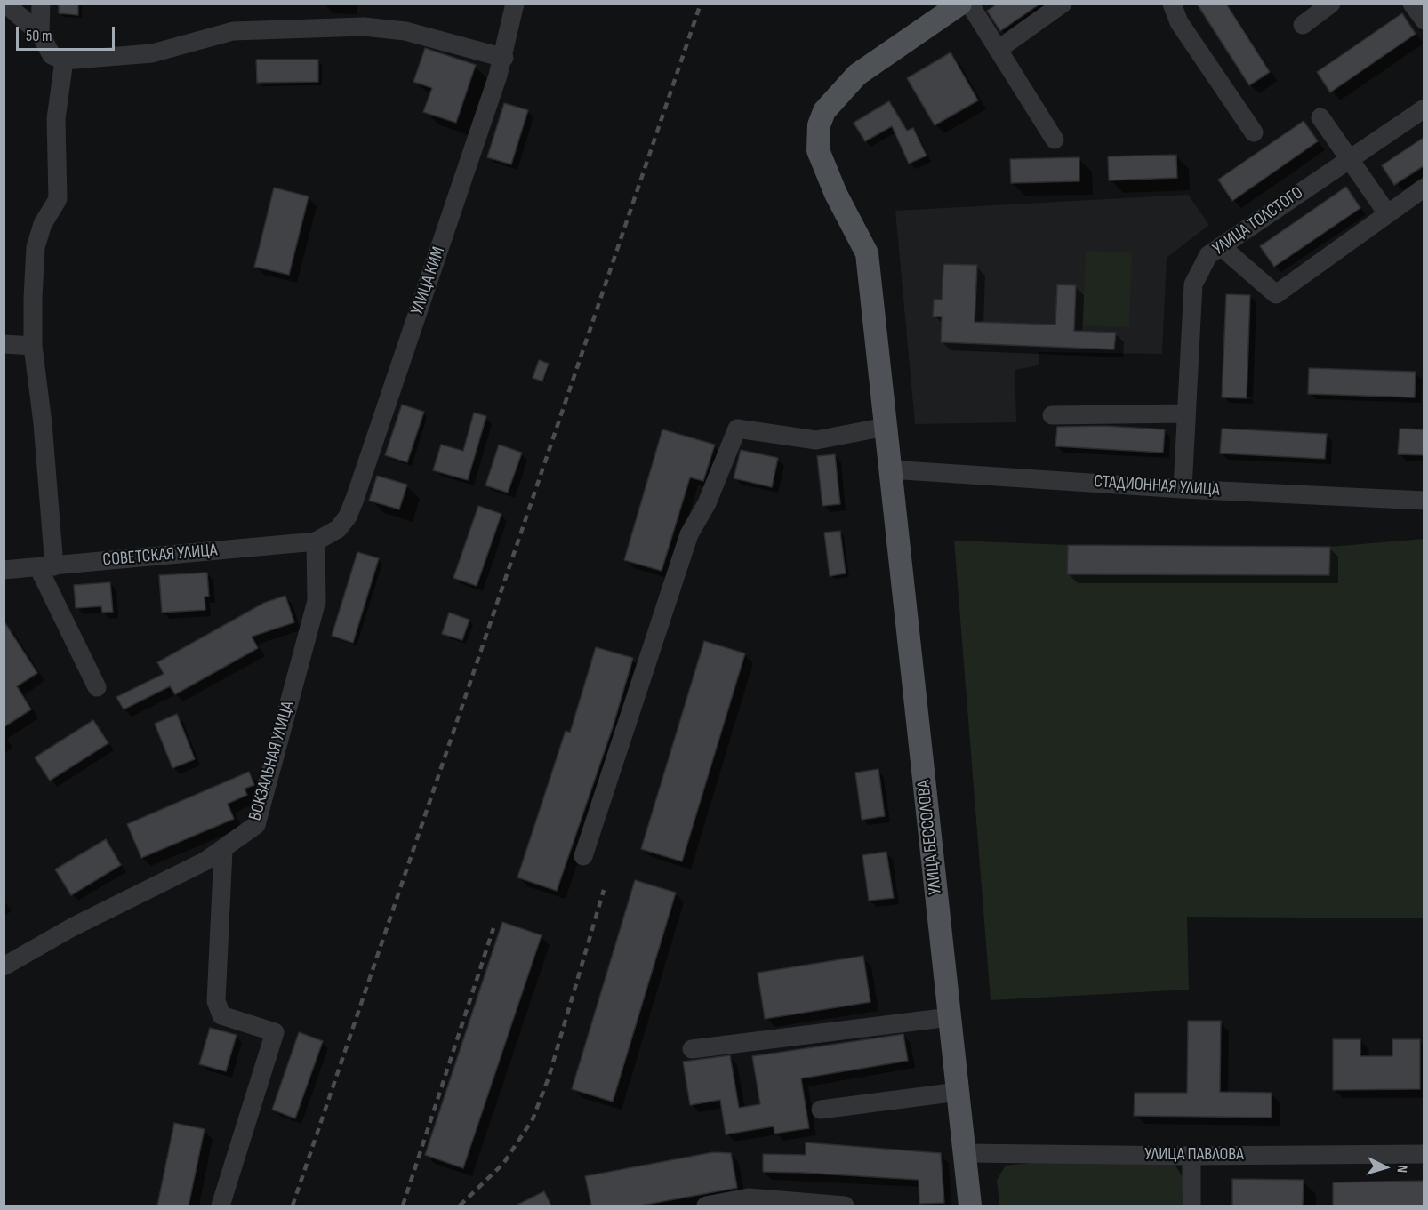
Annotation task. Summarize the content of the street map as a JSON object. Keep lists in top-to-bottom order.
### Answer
{
  "streets": {
    "main road": ["УЛИЦА БЕССОЛОВА"],
    "street": [
      "УЛИЦА ТОЛСТОГО",
      "УЛИЦА КИМ",
      "СТАДИОННАЯ УЛИЦА",
      "СОВЕТСКАЯ УЛИЦА",
      "ВОКЗАЛЬНАЯ УЛИЦА",
      "УЛИЦА ПАВЛОВА"
    ]
  },
  "crossings": [
    ["УЛИЦА ТОЛСТОГО", "СТАДИОННАЯ УЛИЦА"],
    ["УЛИЦА КИМ", "СОВЕТСКАЯ УЛИЦА"],
    ["УЛИЦА КИМ", "ВОКЗАЛЬНАЯ УЛИЦА"],
    ["СТАДИОННАЯ УЛИЦА", "УЛИЦА БЕССОЛОВА"],
    ["СОВЕТСКАЯ УЛИЦА", "ВОКЗАЛЬНАЯ УЛИЦА"],
    ["УЛИЦА БЕССОЛОВА", "УЛИЦА ПАВЛОВА"]
  ],
  "scale_bar": "50 m",
  "north": "right"
}
